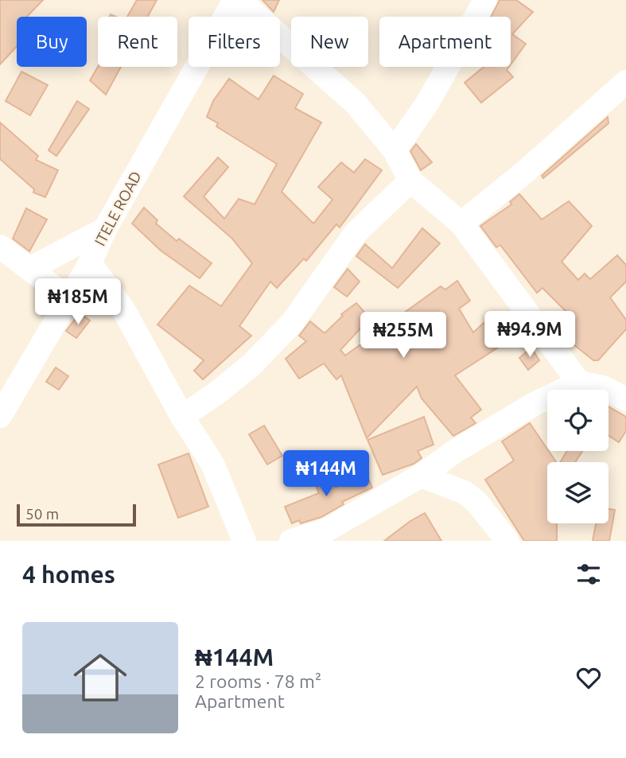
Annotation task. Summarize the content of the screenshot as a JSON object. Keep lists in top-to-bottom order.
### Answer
{
  "streets": {
    "street": ["ITELE ROAD"]
  },
  "scale_bar": "50 m",
  "page": {
    "chip": [
      "Buy",
      "Rent",
      "Filters",
      "New",
      "Apartment"
    ],
    "price": [
      "₦185M",
      "₦94.9M",
      "₦255M",
      "₦144M"
    ],
    "scale": "50 m",
    "heading": "4 homes",
    "list": [
      {
        "name": "₦144M",
        "note": "2 rooms · 78 m² · Apartment"
      }
    ]
  }
}
